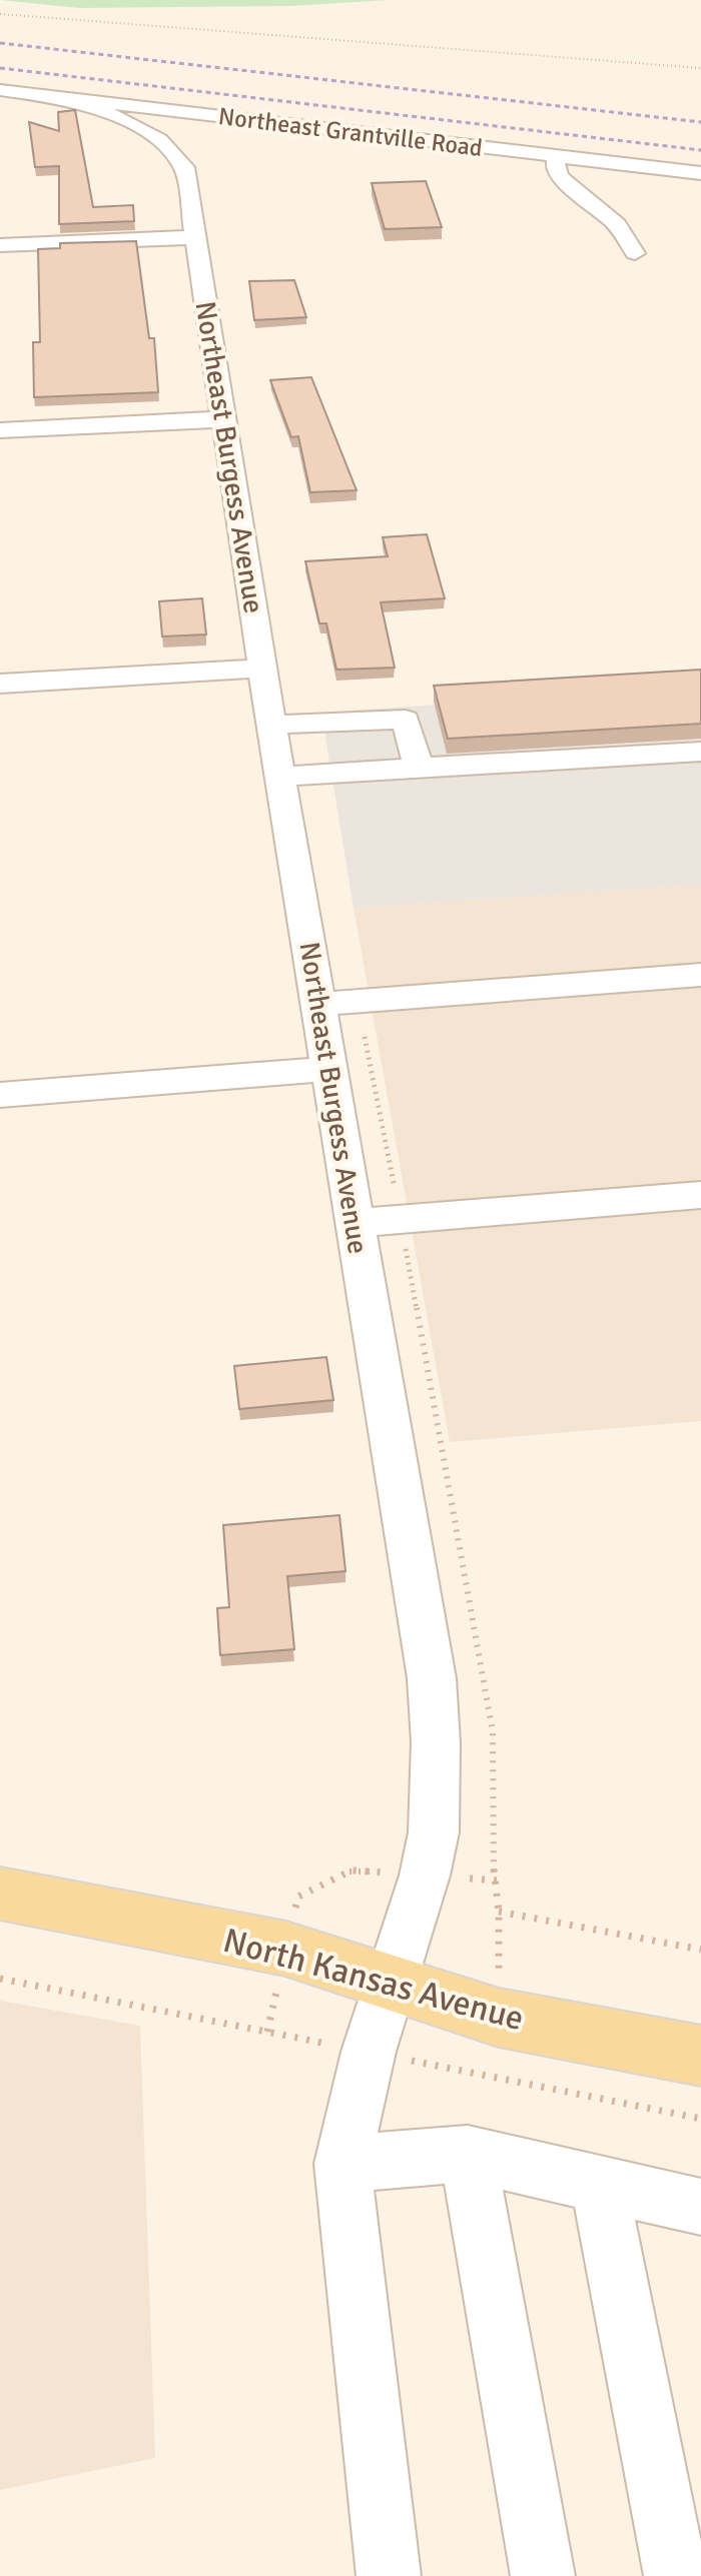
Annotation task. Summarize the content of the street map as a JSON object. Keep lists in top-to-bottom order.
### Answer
{
  "streets": {
    "main road": ["North Kansas Avenue"],
    "street": ["Northeast Grantville Road", "Northeast Burgess Avenue"]
  },
  "crossings": [
    ["Northeast Grantville Road", "Northeast Burgess Avenue"],
    ["Northeast Burgess Avenue", "North Kansas Avenue"]
  ]
}
